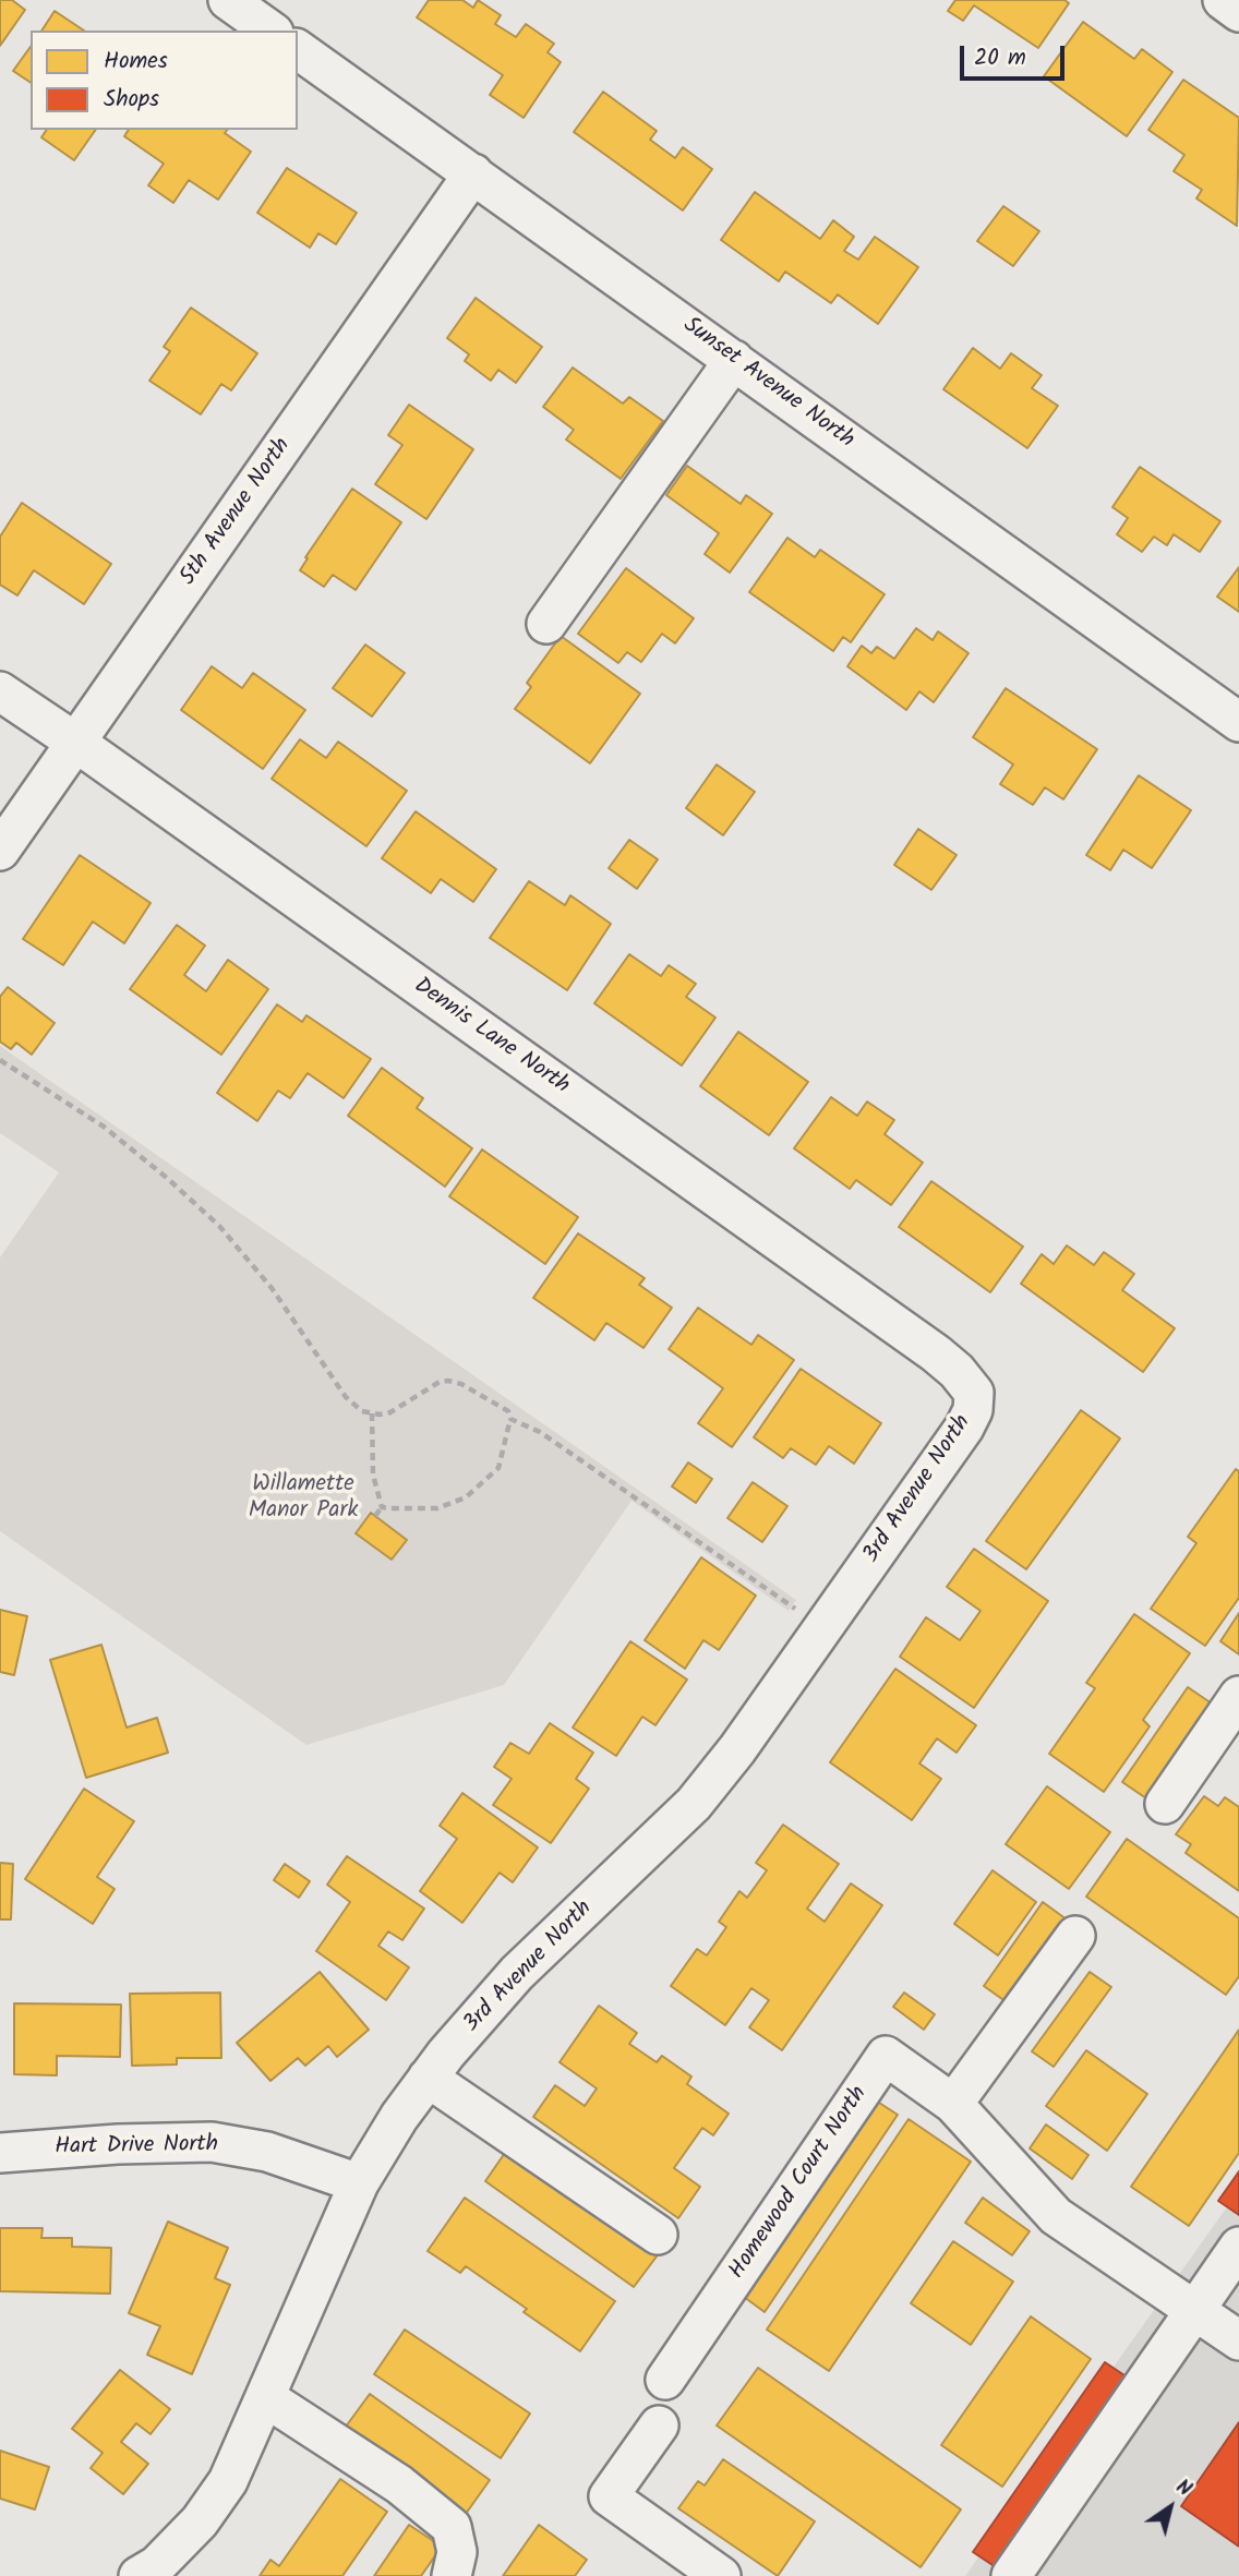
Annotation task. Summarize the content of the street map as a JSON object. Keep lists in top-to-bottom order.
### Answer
{
  "streets": {
    "street": [
      "Sunset Avenue North",
      "5th Avenue North",
      "Dennis Lane North",
      "3rd Avenue North",
      "Hart Drive North",
      "Homewood Court North"
    ]
  },
  "crossings": [
    ["Sunset Avenue North", "5th Avenue North"],
    ["5th Avenue North", "Dennis Lane North"],
    ["Dennis Lane North", "3rd Avenue North"],
    ["3rd Avenue North", "Hart Drive North"]
  ],
  "parks": ["Willamette Manor Park"],
  "legend": ["Homes", "Shops"],
  "scale_bar": "20 m",
  "north": "top right"
}
